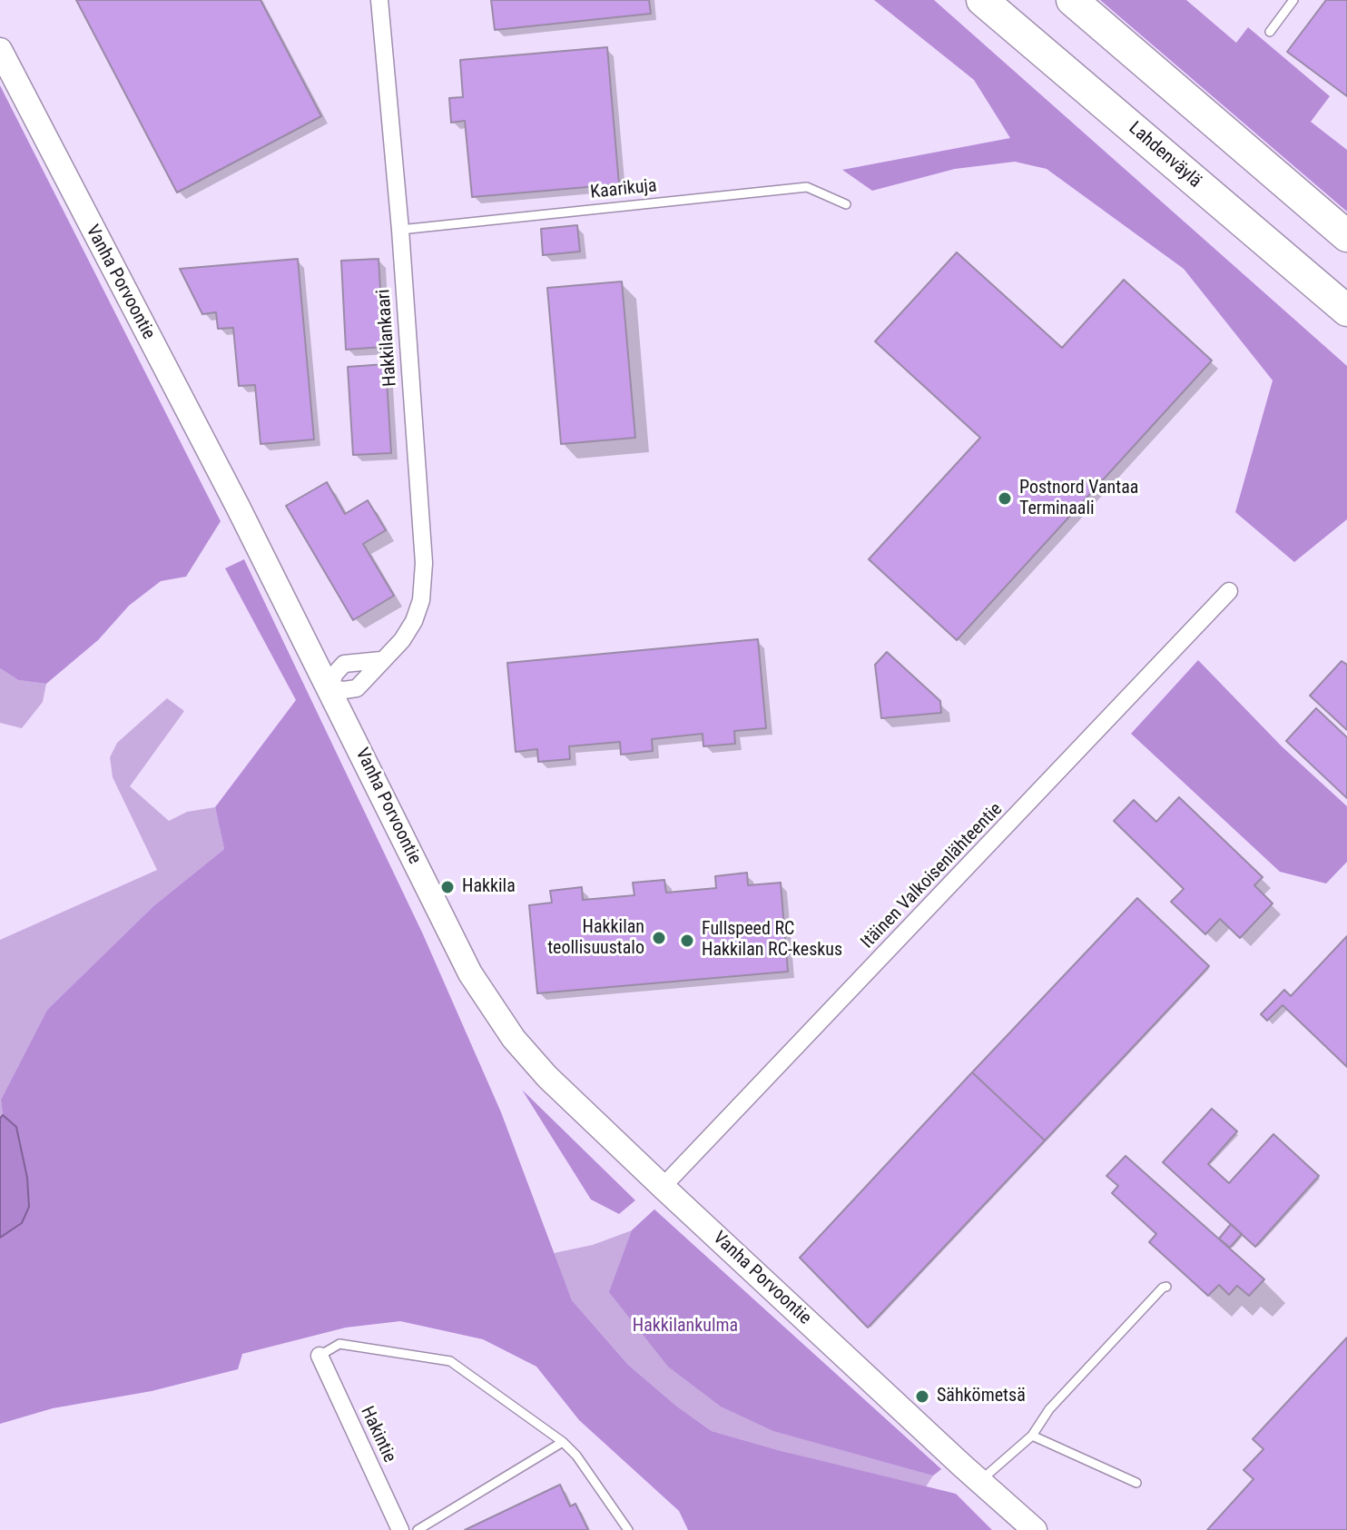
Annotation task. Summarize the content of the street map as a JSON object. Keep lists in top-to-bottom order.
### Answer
{
  "streets": {
    "highway": ["Lahdenväylä"],
    "main road": ["Vanha Porvoontie"],
    "street": ["Hakkilankaari", "Itäinen Valkoisenlähteentie", "Hakintie"],
    "lane": ["Kaarikuja"]
  },
  "crossings": [
    ["Kaarikuja", "Hakkilankaari"],
    ["Vanha Porvoontie", "Hakkilankaari"],
    ["Vanha Porvoontie", "Itäinen Valkoisenlähteentie"]
  ],
  "parks": ["Hakkilankulma"],
  "places": [
    "Postnord Vantaa Terminaali",
    "Hakkila",
    "Hakkilan teollisuustalo",
    "Fullspeed RC Hakkilan RC-keskus",
    "Sähkömetsä"
  ]
}
